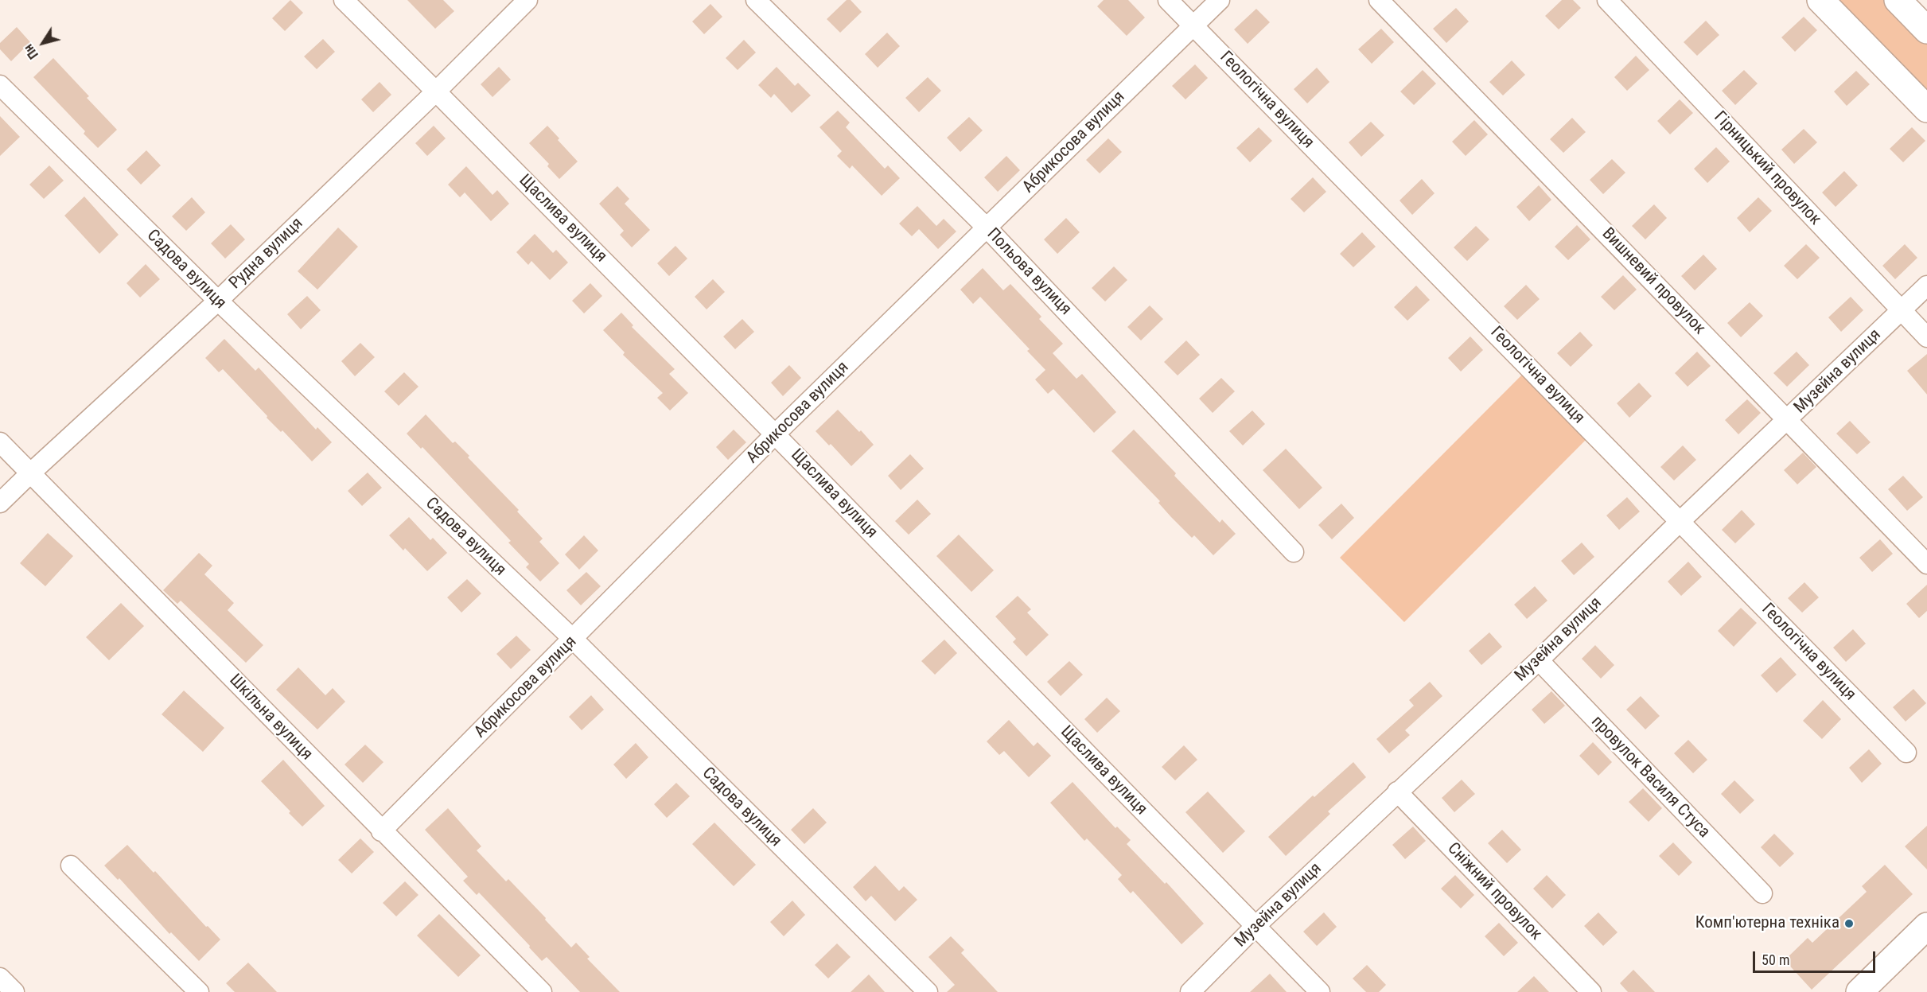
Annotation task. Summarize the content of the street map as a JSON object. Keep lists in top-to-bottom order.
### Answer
{
  "streets": {
    "street": [
      "Геологічна вулиця",
      "Абрикосова вулиця",
      "Гірницький провулок",
      "Щаслива вулиця",
      "Рудна вулиця",
      "Садова вулиця",
      "Польова вулиця",
      "Вишневий провулок",
      "Музейна вулиця",
      "Шкільна вулиця",
      "провулок Василя Стуса",
      "Сніжний провулок"
    ]
  },
  "crossings": [
    ["Геологічна вулиця", "Абрикосова вулиця"],
    ["Геологічна вулиця", "Музейна вулиця"],
    ["Абрикосова вулиця", "Щаслива вулиця"],
    ["Абрикосова вулиця", "Садова вулиця"],
    ["Абрикосова вулиця", "Польова вулиця"],
    ["Абрикосова вулиця", "Шкільна вулиця"],
    ["Гірницький провулок", "Музейна вулиця"],
    ["Щаслива вулиця", "Рудна вулиця"],
    ["Щаслива вулиця", "Музейна вулиця"],
    ["Рудна вулиця", "Садова вулиця"],
    ["Рудна вулиця", "Шкільна вулиця"],
    ["Вишневий провулок", "Музейна вулиця"],
    ["Музейна вулиця", "провулок Василя Стуса"],
    ["Музейна вулиця", "Сніжний провулок"]
  ],
  "places": ["Комп'ютерна техніка"],
  "scale_bar": "50 m",
  "north": "bottom left"
}
